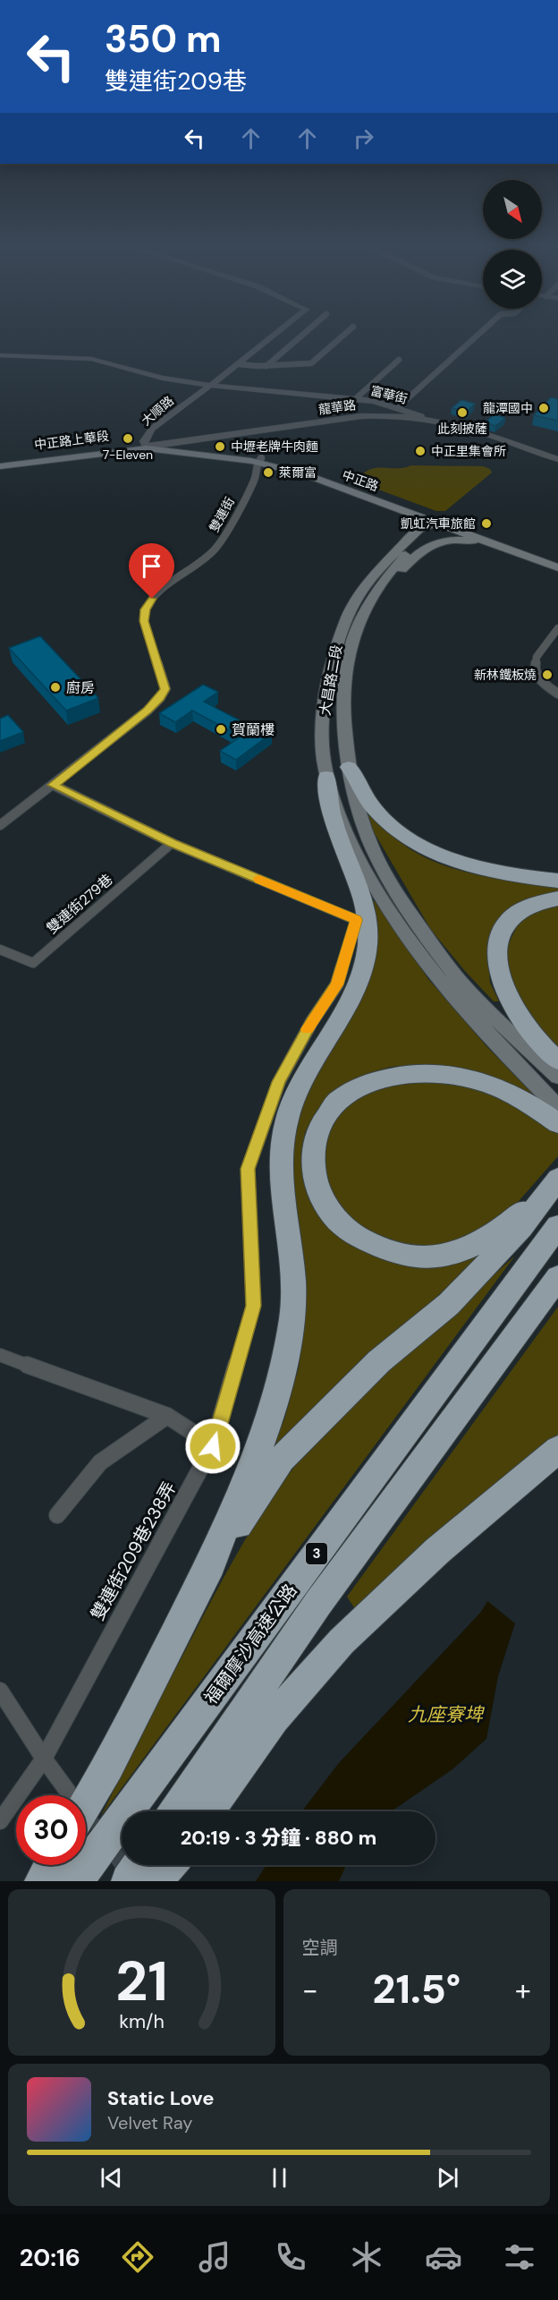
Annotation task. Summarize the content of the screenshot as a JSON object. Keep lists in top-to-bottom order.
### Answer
{
  "streets": {
    "highway": ["3", "福爾摩沙高速公路"],
    "main road": ["中正路上華段", "中正路", "大昌路二段"],
    "street": [
      "富華街",
      "龍華路",
      "大順路",
      "雙連街",
      "雙連街279巷",
      "雙連街209巷238弄"
    ]
  },
  "crossings": [
    ["富華街", "龍華路"],
    ["富華街", "大順路"],
    ["龍華路", "大順路"],
    ["龍華路", "中正路上華段"],
    ["龍華路", "中正路"],
    ["大順路", "中正路上華段"],
    ["大順路", "中正路"],
    ["中正路上華段", "中正路"],
    ["中正路", "雙連街"],
    ["中正路", "大昌路二段"],
    ["雙連街279巷", "雙連街209巷238弄"]
  ],
  "water": ["九座寮埤"],
  "places": [
    "龍潭國中",
    "此刻披薩",
    "7-Eleven",
    "中壢老牌牛肉麵",
    "中正里集會所",
    "萊爾富",
    "凱虹汽車旅館",
    "新林鐵板燒",
    "廚房",
    "賀蘭樓"
  ],
  "north": "bottom right",
  "page": {
    "turn": ["350 m", "雙連街209巷"],
    "limit": "30",
    "trip": "20:19 · 3 分鐘 · 880 m",
    "tile": "空調",
    "heat": ["−", "21.5°", "+"],
    "song": ["Static Love", "Velvet Ray"],
    "tabs": "20:16",
    "gauge": ["21", "km/h"]
  }
}
